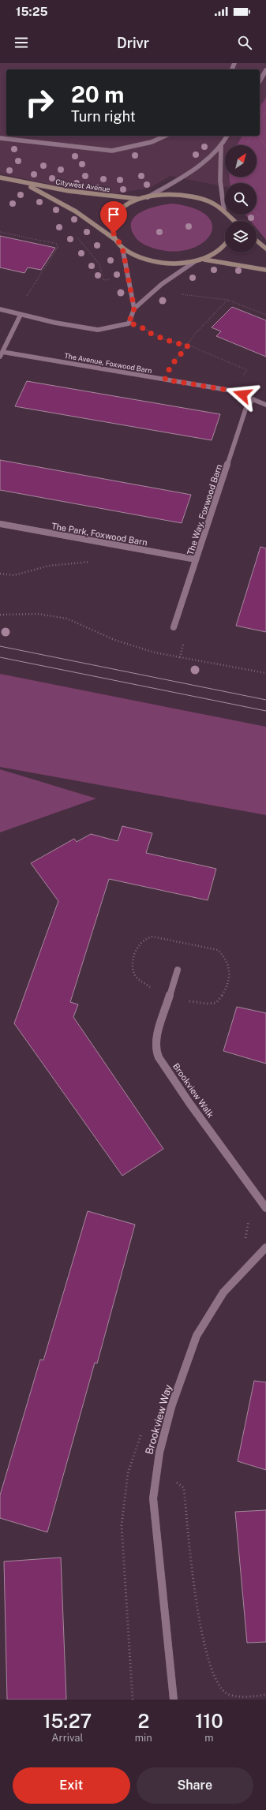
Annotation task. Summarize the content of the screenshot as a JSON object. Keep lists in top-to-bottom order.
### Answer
{
  "streets": {
    "main road": ["Citywest Avenue"],
    "street": [
      "The Avenue, Foxwood Barn",
      "The Way, Foxwood Barn",
      "The Park, Foxwood Barn",
      "Brookview Walk",
      "Brookview Way"
    ]
  },
  "crossings": [
    ["The Avenue, Foxwood Barn", "The Way, Foxwood Barn"],
    ["The Way, Foxwood Barn", "The Park, Foxwood Barn"]
  ],
  "north": "top right",
  "page": {
    "status": "15:25",
    "header": "Drivr",
    "turn": ["20 m", "Turn right"],
    "eta": [
      "15:27",
      "Arrival",
      "2",
      "min",
      "110",
      "m"
    ],
    "buttons": ["Exit", "Share"]
  }
}
